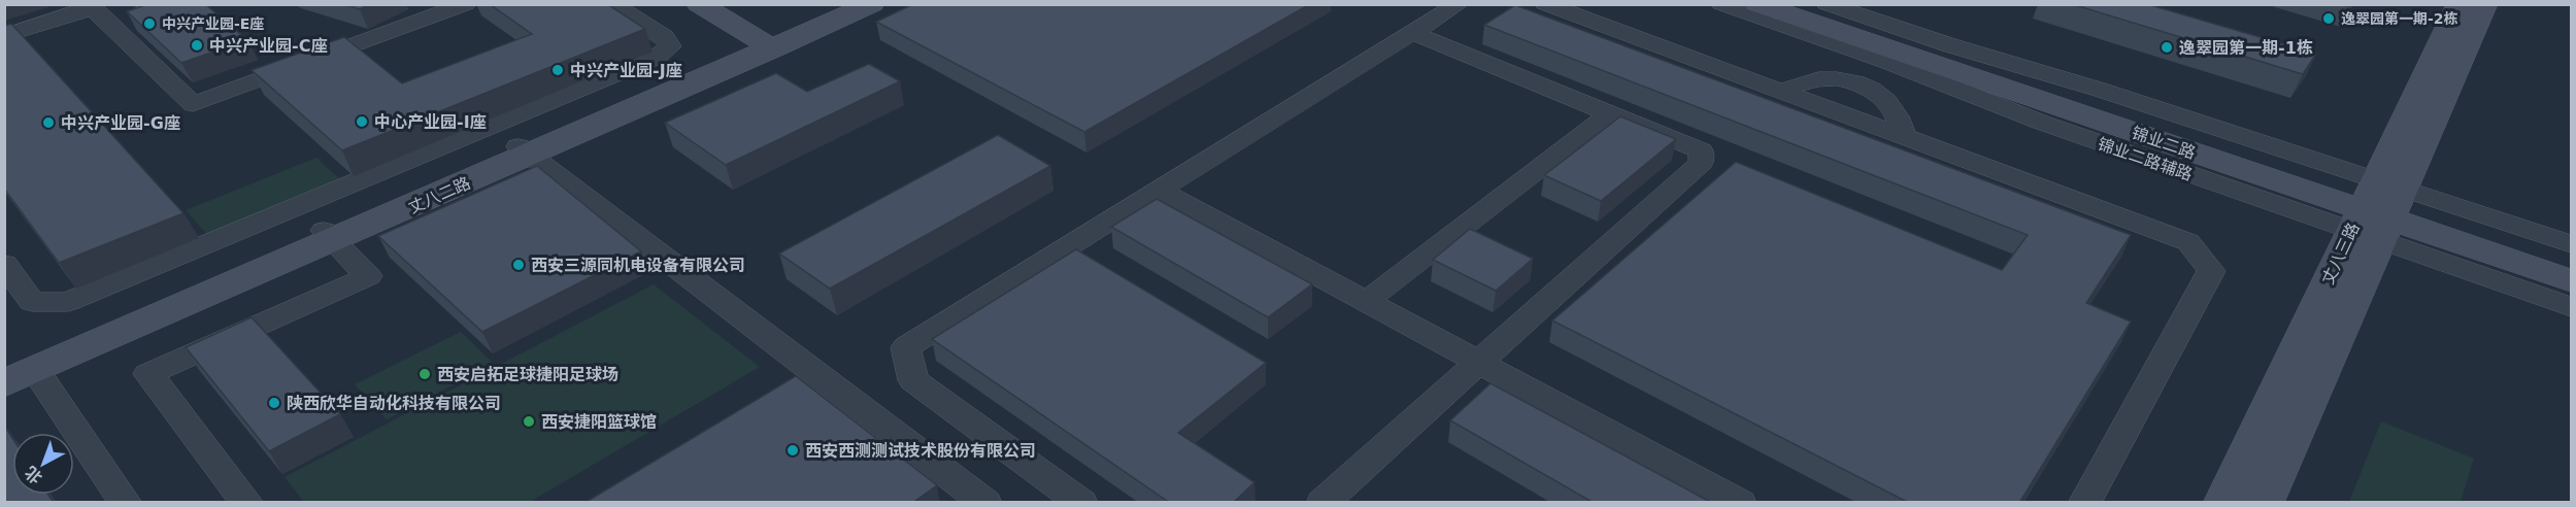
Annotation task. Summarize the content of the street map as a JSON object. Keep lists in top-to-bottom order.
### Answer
{
  "streets": {
    "street": ["锦业二路", "丈八二路", "丈八三路"]
  },
  "crossings": [
    ["锦业二路", "丈八三路"]
  ],
  "places": [
    "逸翠园第一期-2栋",
    "中兴产业园-E座",
    "中兴产业园-C座",
    "逸翠园第一期-1栋",
    "中兴产业园-J座",
    "中心产业园-I座",
    "中兴产业园-G座",
    "西安三源同机电设备有限公司",
    "西安启拓足球捷阳足球场",
    "陕西欣华自动化科技有限公司",
    "西安捷阳篮球馆",
    "西安西测测试技术股份有限公司"
  ],
  "north": "bottom left"
}
